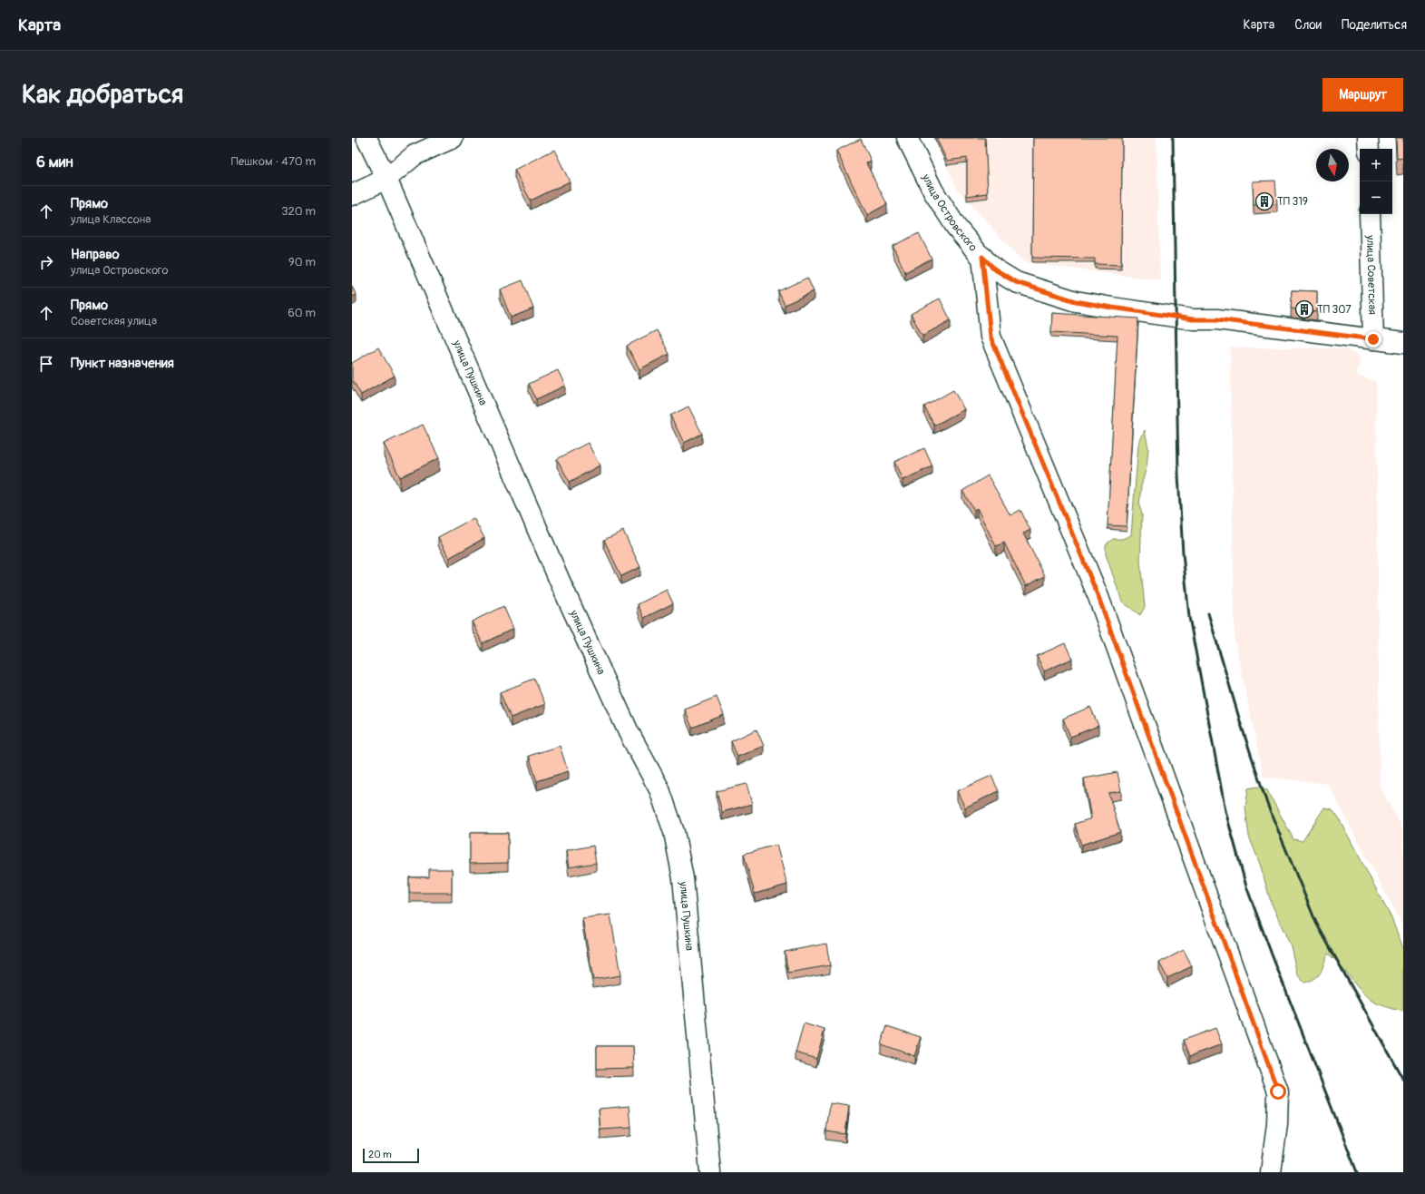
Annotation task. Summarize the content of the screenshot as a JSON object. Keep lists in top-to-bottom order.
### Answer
{
  "streets": {
    "street": ["улица Островского", "улица Советская", "улица Пушкина"]
  },
  "crossings": [
    ["улица Островского", "улица Советская"]
  ],
  "places": {
    "building": ["ТП 319", "ТП 307"]
  },
  "scale_bar": "20 m",
  "north": "bottom",
  "page": {
    "header": "Карта",
    "nav": ["Карта", "Слои", "Поделиться"],
    "buttons": "Маршрут",
    "title": "Как добраться",
    "heading": ["6 мин", "Пешком · 470 m"],
    "map_buttons": ["+", "−"],
    "list": [
      ["Прямо", "улица Классона", "320 m"],
      ["Направо", "улица Островского", "90 m"],
      ["Прямо", "Советская улица", "60 m"],
      "Пункт назначения"
    ],
    "scale": "20 m"
  }
}
